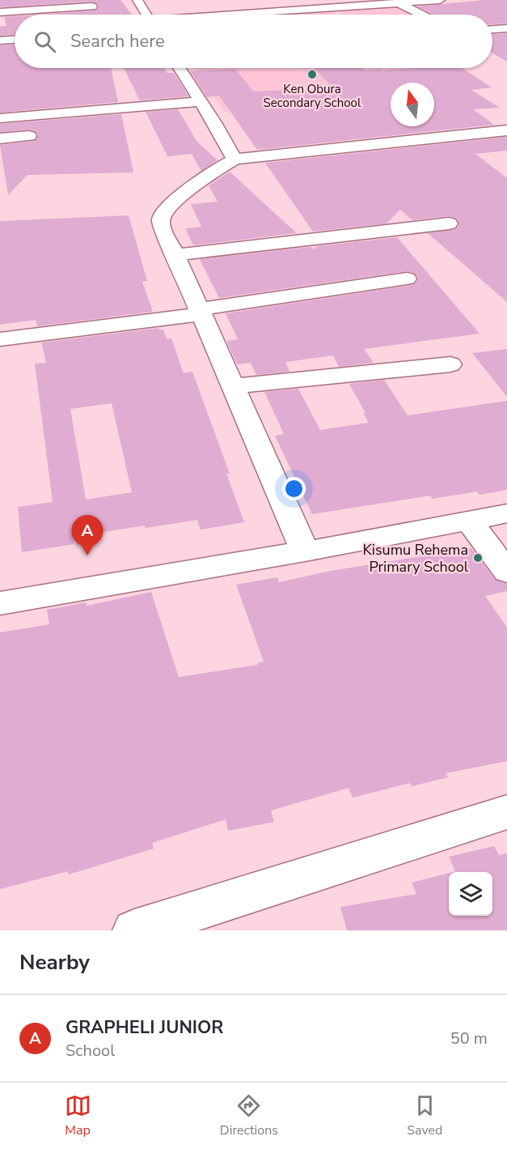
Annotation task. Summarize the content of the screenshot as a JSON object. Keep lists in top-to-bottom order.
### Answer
{
  "places": ["Ken Obura Secondary School", "Kisumu Rehema Primary School"],
  "north": "top",
  "page": {
    "search": "Search here",
    "pins": "A",
    "heading": "Nearby",
    "list": [
      {
        "mark": "A",
        "name": "GRAPHELI JUNIOR",
        "note": "School",
        "value": "50 m"
      }
    ],
    "nav": ["Map", "Directions", "Saved"]
  }
}
